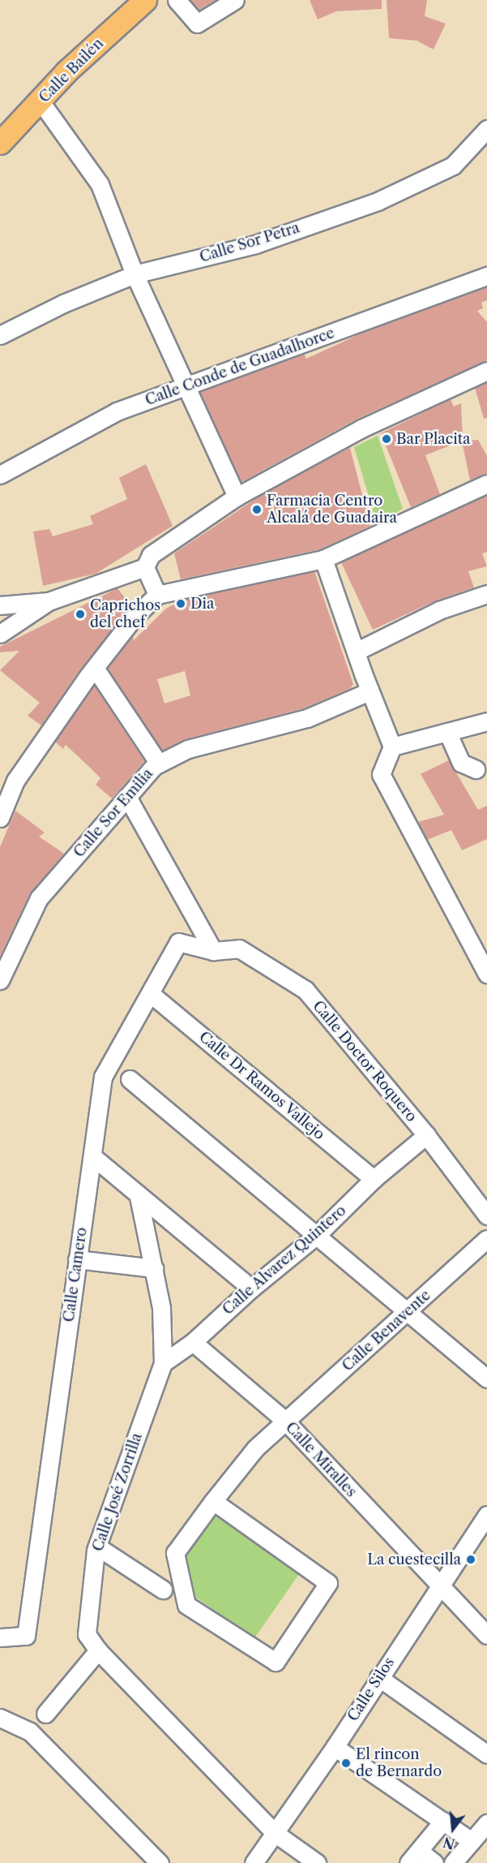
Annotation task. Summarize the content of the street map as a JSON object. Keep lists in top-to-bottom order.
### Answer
{
  "streets": {
    "main road": ["Calle Bailén"],
    "street": [
      "Calle Sor Petra",
      "Calle Conde de Guadalhorce",
      "Calle Sor Emilia",
      "Calle Doctor Roquero",
      "Calle Dr Ramos Vallejo",
      "Calle Alvarez Quintero",
      "Calle Camero",
      "Calle Benavente",
      "Calle Miralles",
      "Calle José Zorrilla",
      "Calle Silos"
    ]
  },
  "crossings": [
    ["Calle Doctor Roquero", "Calle Alvarez Quintero"],
    ["Calle Doctor Roquero", "Calle Camero"],
    ["Calle Dr Ramos Vallejo", "Calle Alvarez Quintero"],
    ["Calle Dr Ramos Vallejo", "Calle Camero"],
    ["Calle Alvarez Quintero", "Calle Miralles"],
    ["Calle Alvarez Quintero", "Calle José Zorrilla"],
    ["Calle Benavente", "Calle Miralles"],
    ["Calle Miralles", "Calle Silos"],
    ["Calle José Zorrilla", "Calle Silos"]
  ],
  "places": [
    "Bar Placita",
    "Farmacia Centro Alcalá de Guadaira",
    "Dia",
    "Caprichos del chef",
    "La cuestecilla",
    "El rincon de Bernardo"
  ],
  "north": "bottom"
}
